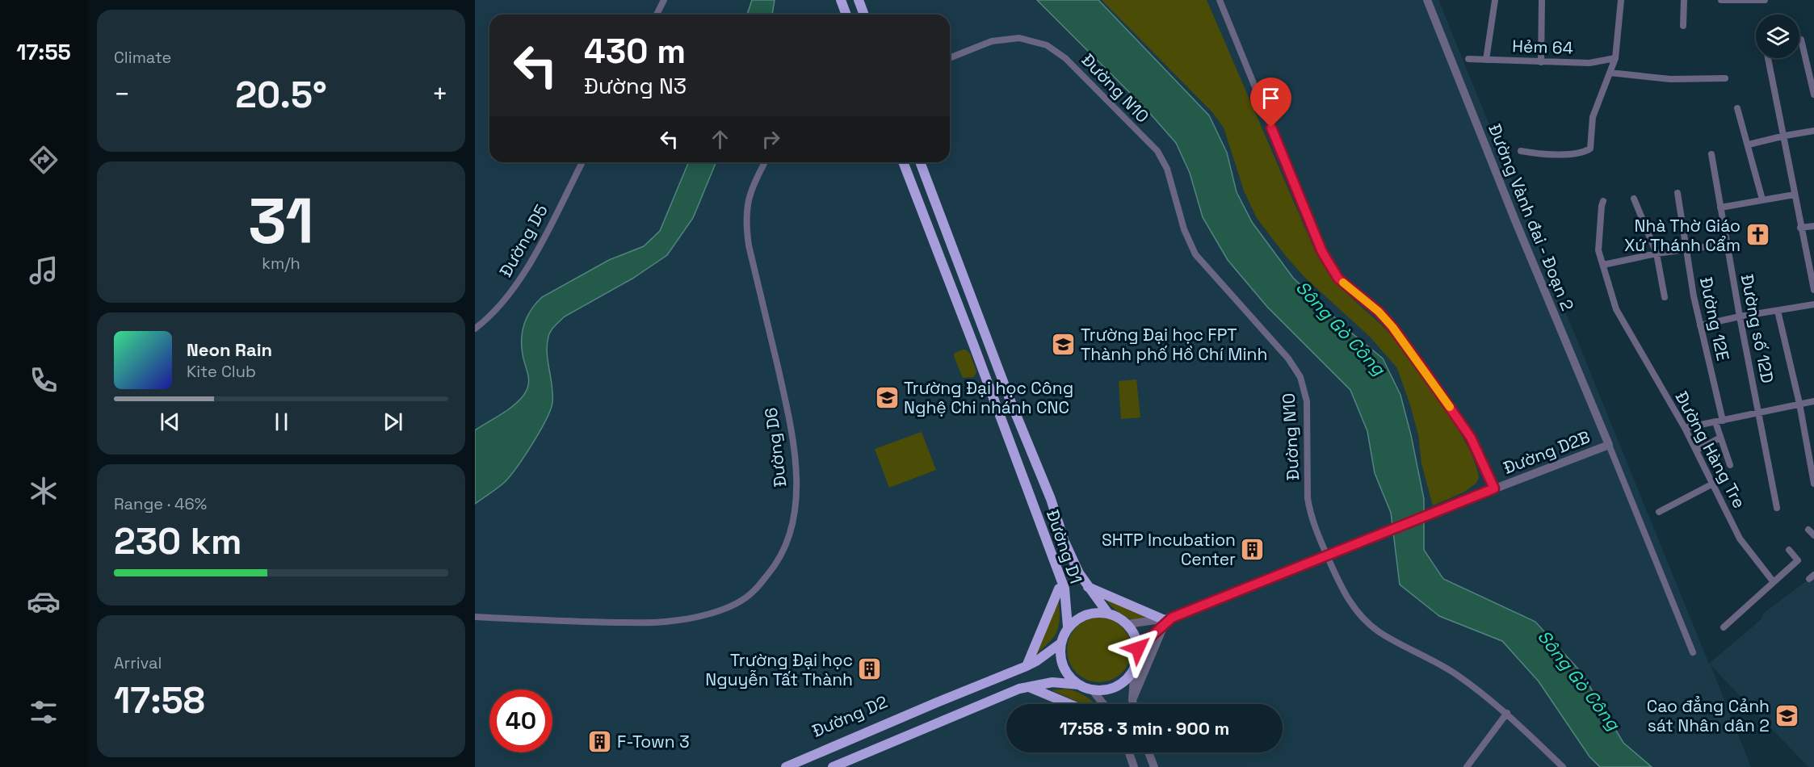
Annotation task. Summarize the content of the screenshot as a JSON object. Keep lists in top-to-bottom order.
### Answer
{
  "streets": {
    "main road": ["Đường D1", "Đường D2"],
    "street": [
      "Hẻm 64",
      "Đường N10",
      "Đường Vành đai - Đoạn 2",
      "Đường D5",
      "Đường 12E",
      "Đường số 12D",
      "Đường D6",
      "Đường Hàng Tre",
      "Đường D2B"
    ]
  },
  "crossings": [
    ["Đường N10", "Đường D2B"],
    ["Đường Vành đai - Đoạn 2", "Đường D2B"],
    ["Đường D2B", "Đường D1"],
    ["Đường D2B", "Đường D2"],
    ["Đường D1", "Đường D2"]
  ],
  "water": ["Sông Gò Công"],
  "places": {
    "church": ["Nhà Thờ Giáo Xứ Thánh Cẩm"],
    "school or university": ["Trường Đại học FPT Thành phố Hồ Chí Minh", "Trường Đại học Công Nghệ Chi nhánh CNC", "Cao đẳng Cảnh sát Nhân dân 2"],
    "building": ["SHTP Incubation Center", "Trường Đại học Nguyễn Tất Thành", "F-Town 3"]
  },
  "page": {
    "tabs": "17:55",
    "tile": [
      "Climate",
      ["31", "km/h"],
      ["Range · 46%", "230 km"],
      ["Arrival", "17:58"]
    ],
    "turn": ["430 m", "Đường N3"],
    "heat": ["−", "20.5°", "+"],
    "song": ["Neon Rain", "Kite Club"],
    "limit": "40",
    "trip": "17:58 · 3 min · 900 m"
  }
}
